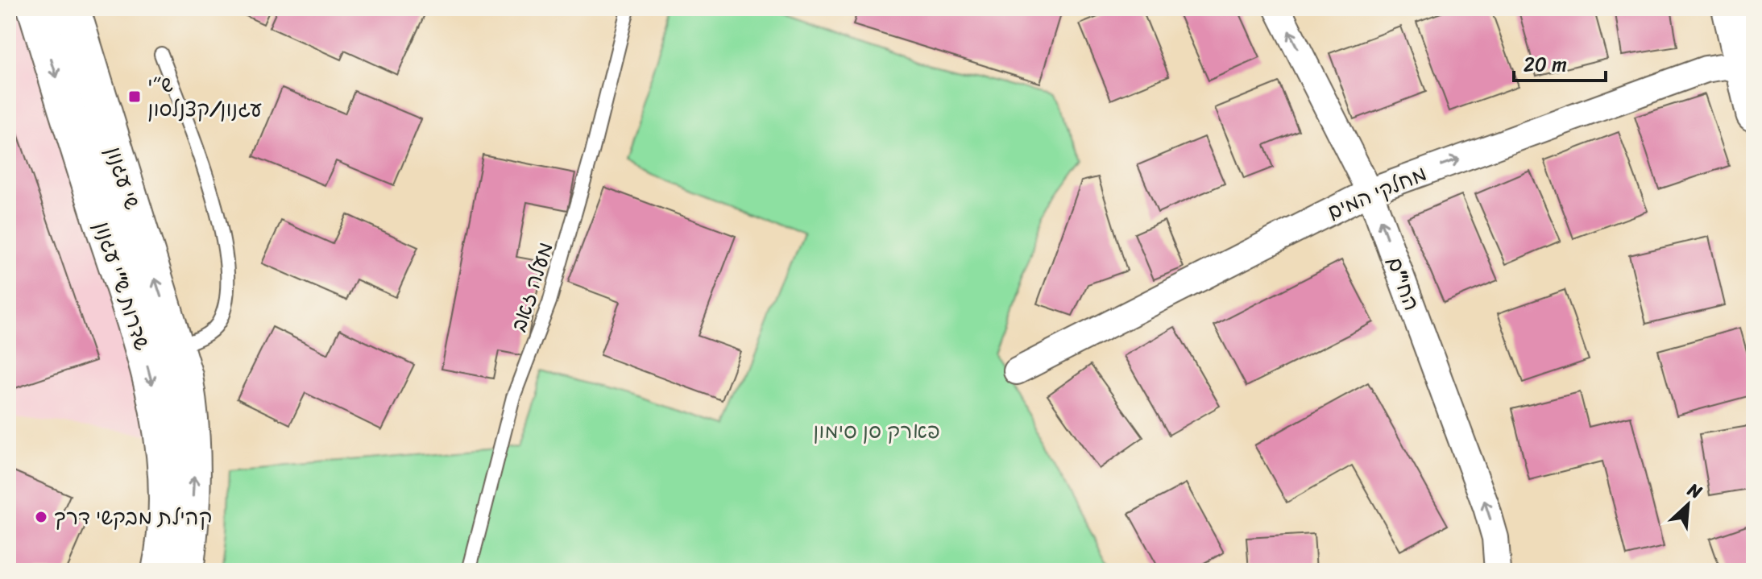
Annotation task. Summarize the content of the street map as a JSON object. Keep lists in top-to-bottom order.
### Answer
{
  "streets": {
    "street": [
      "שי עגנון",
      "מחלקי המים",
      "החי\"ם",
      "שדרות ש\"י עגנון"
    ],
    "lane": ["מעלה זאב"]
  },
  "crossings": [
    ["שי עגנון", "שדרות ש\"י עגנון"],
    ["מחלקי המים", "החי\"ם"]
  ],
  "one_way": ["שי עגנון", "מחלקי המים", "החי\"ם"],
  "parks": ["פארק סן סימון"],
  "places": {
    "transit": ["ש״י עגנון/קצנלסון"],
    "other": ["קהילת מבקשי דרך"]
  },
  "scale_bar": "20 m",
  "north": "top right"
}
